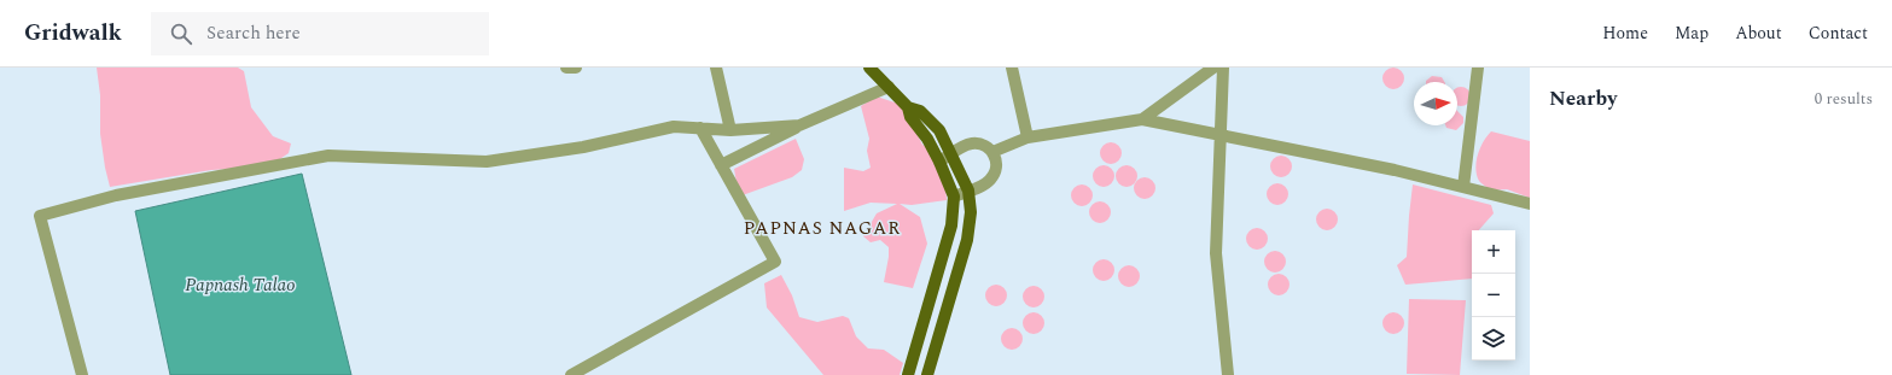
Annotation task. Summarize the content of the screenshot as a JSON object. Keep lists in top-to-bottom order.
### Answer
{
  "districts": ["PAPNAS NAGAR"],
  "water": ["Papnash Talao"],
  "north": "right",
  "page": {
    "header": "Gridwalk",
    "search": "Search here",
    "nav": [
      "Home",
      "Map",
      "About",
      "Contact"
    ],
    "heading": ["Nearby", "0 results"],
    "map_buttons": ["+", "−"]
  }
}
